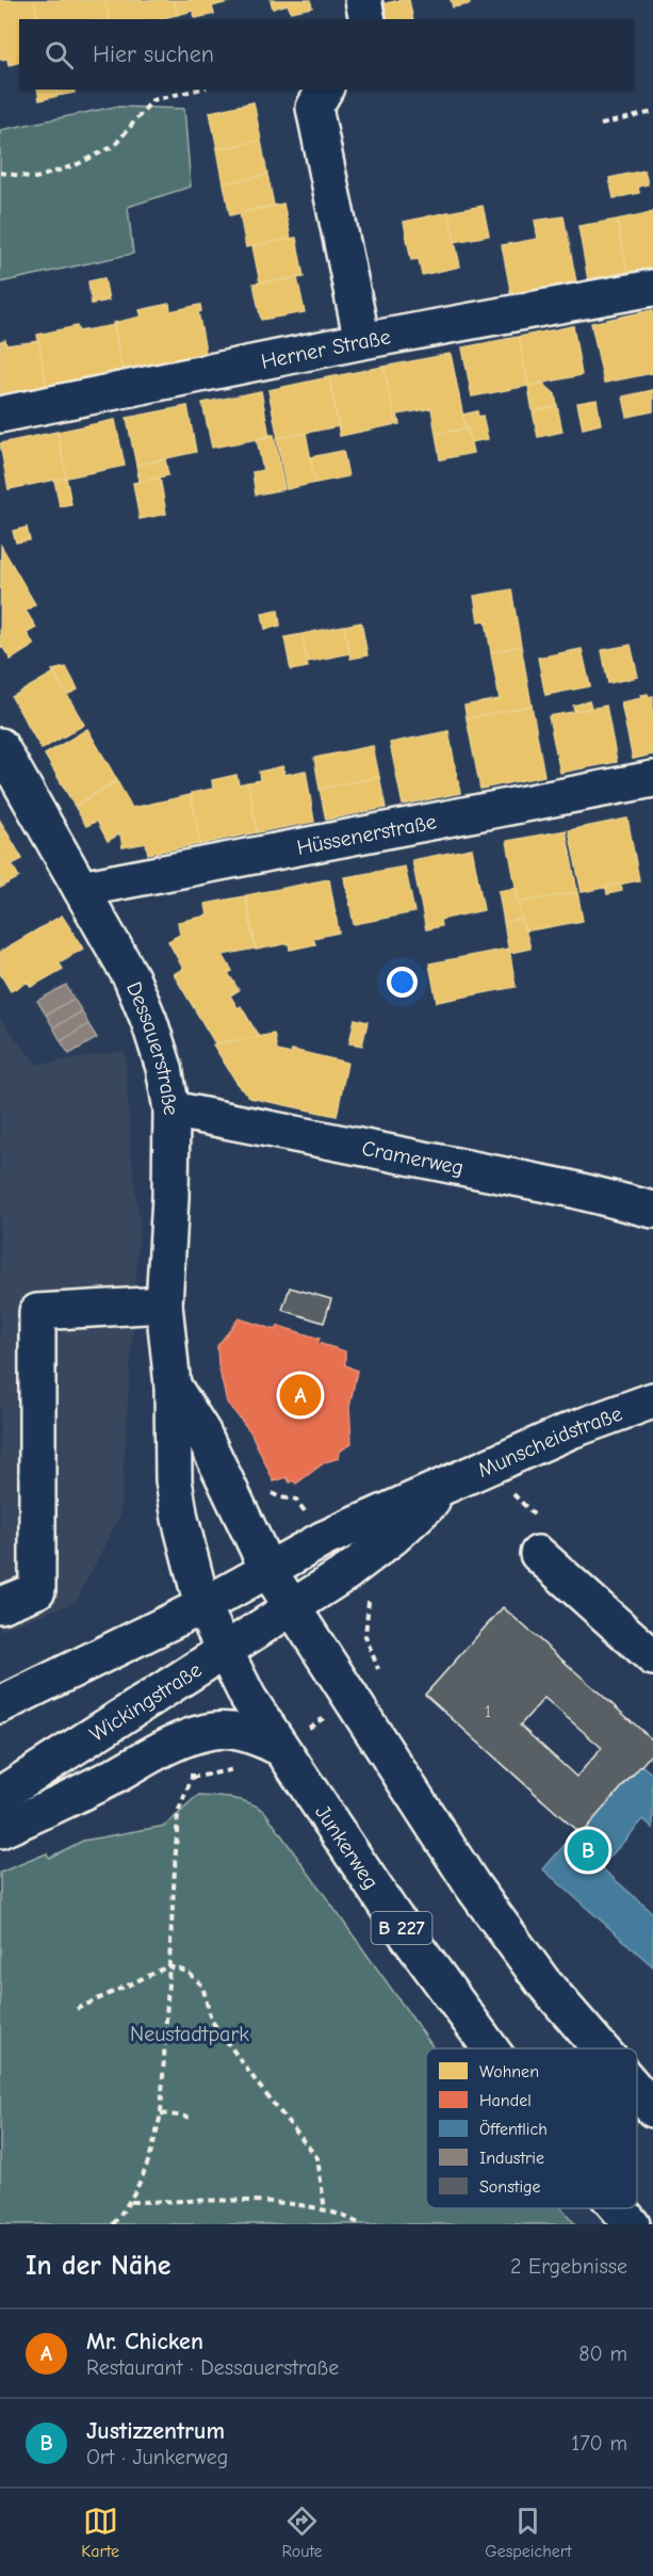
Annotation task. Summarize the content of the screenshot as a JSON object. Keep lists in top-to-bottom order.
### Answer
{
  "streets": {
    "main road": [
      "Herner Straße",
      "Hüssenerstraße",
      "Dessauerstraße",
      "Cramerweg",
      "Munscheidstraße",
      "Wickingstraße",
      "Junkerweg",
      "B 227"
    ]
  },
  "crossings": [
    ["Hüssenerstraße", "Dessauerstraße"],
    ["Dessauerstraße", "Cramerweg"],
    ["Dessauerstraße", "Munscheidstraße"],
    ["Dessauerstraße", "Junkerweg"],
    ["Munscheidstraße", "Wickingstraße"],
    ["Wickingstraße", "Junkerweg"]
  ],
  "parks": ["Neustadtpark"],
  "house_numbers": ["1"],
  "legend": [
    "Wohnen",
    "Handel",
    "Öffentlich",
    "Industrie",
    "Sonstige"
  ],
  "page": {
    "search": "Hier suchen",
    "pins": ["A", "B"],
    "heading": ["In der Nähe", "2 Ergebnisse"],
    "list": [
      {
        "mark": "A",
        "name": "Mr. Chicken",
        "note": "Restaurant · Dessauerstraße",
        "value": "80 m"
      },
      {
        "mark": "B",
        "name": "Justizzentrum",
        "note": "Ort · Junkerweg",
        "value": "170 m"
      }
    ],
    "nav": ["Karte", "Route", "Gespeichert"]
  }
}
